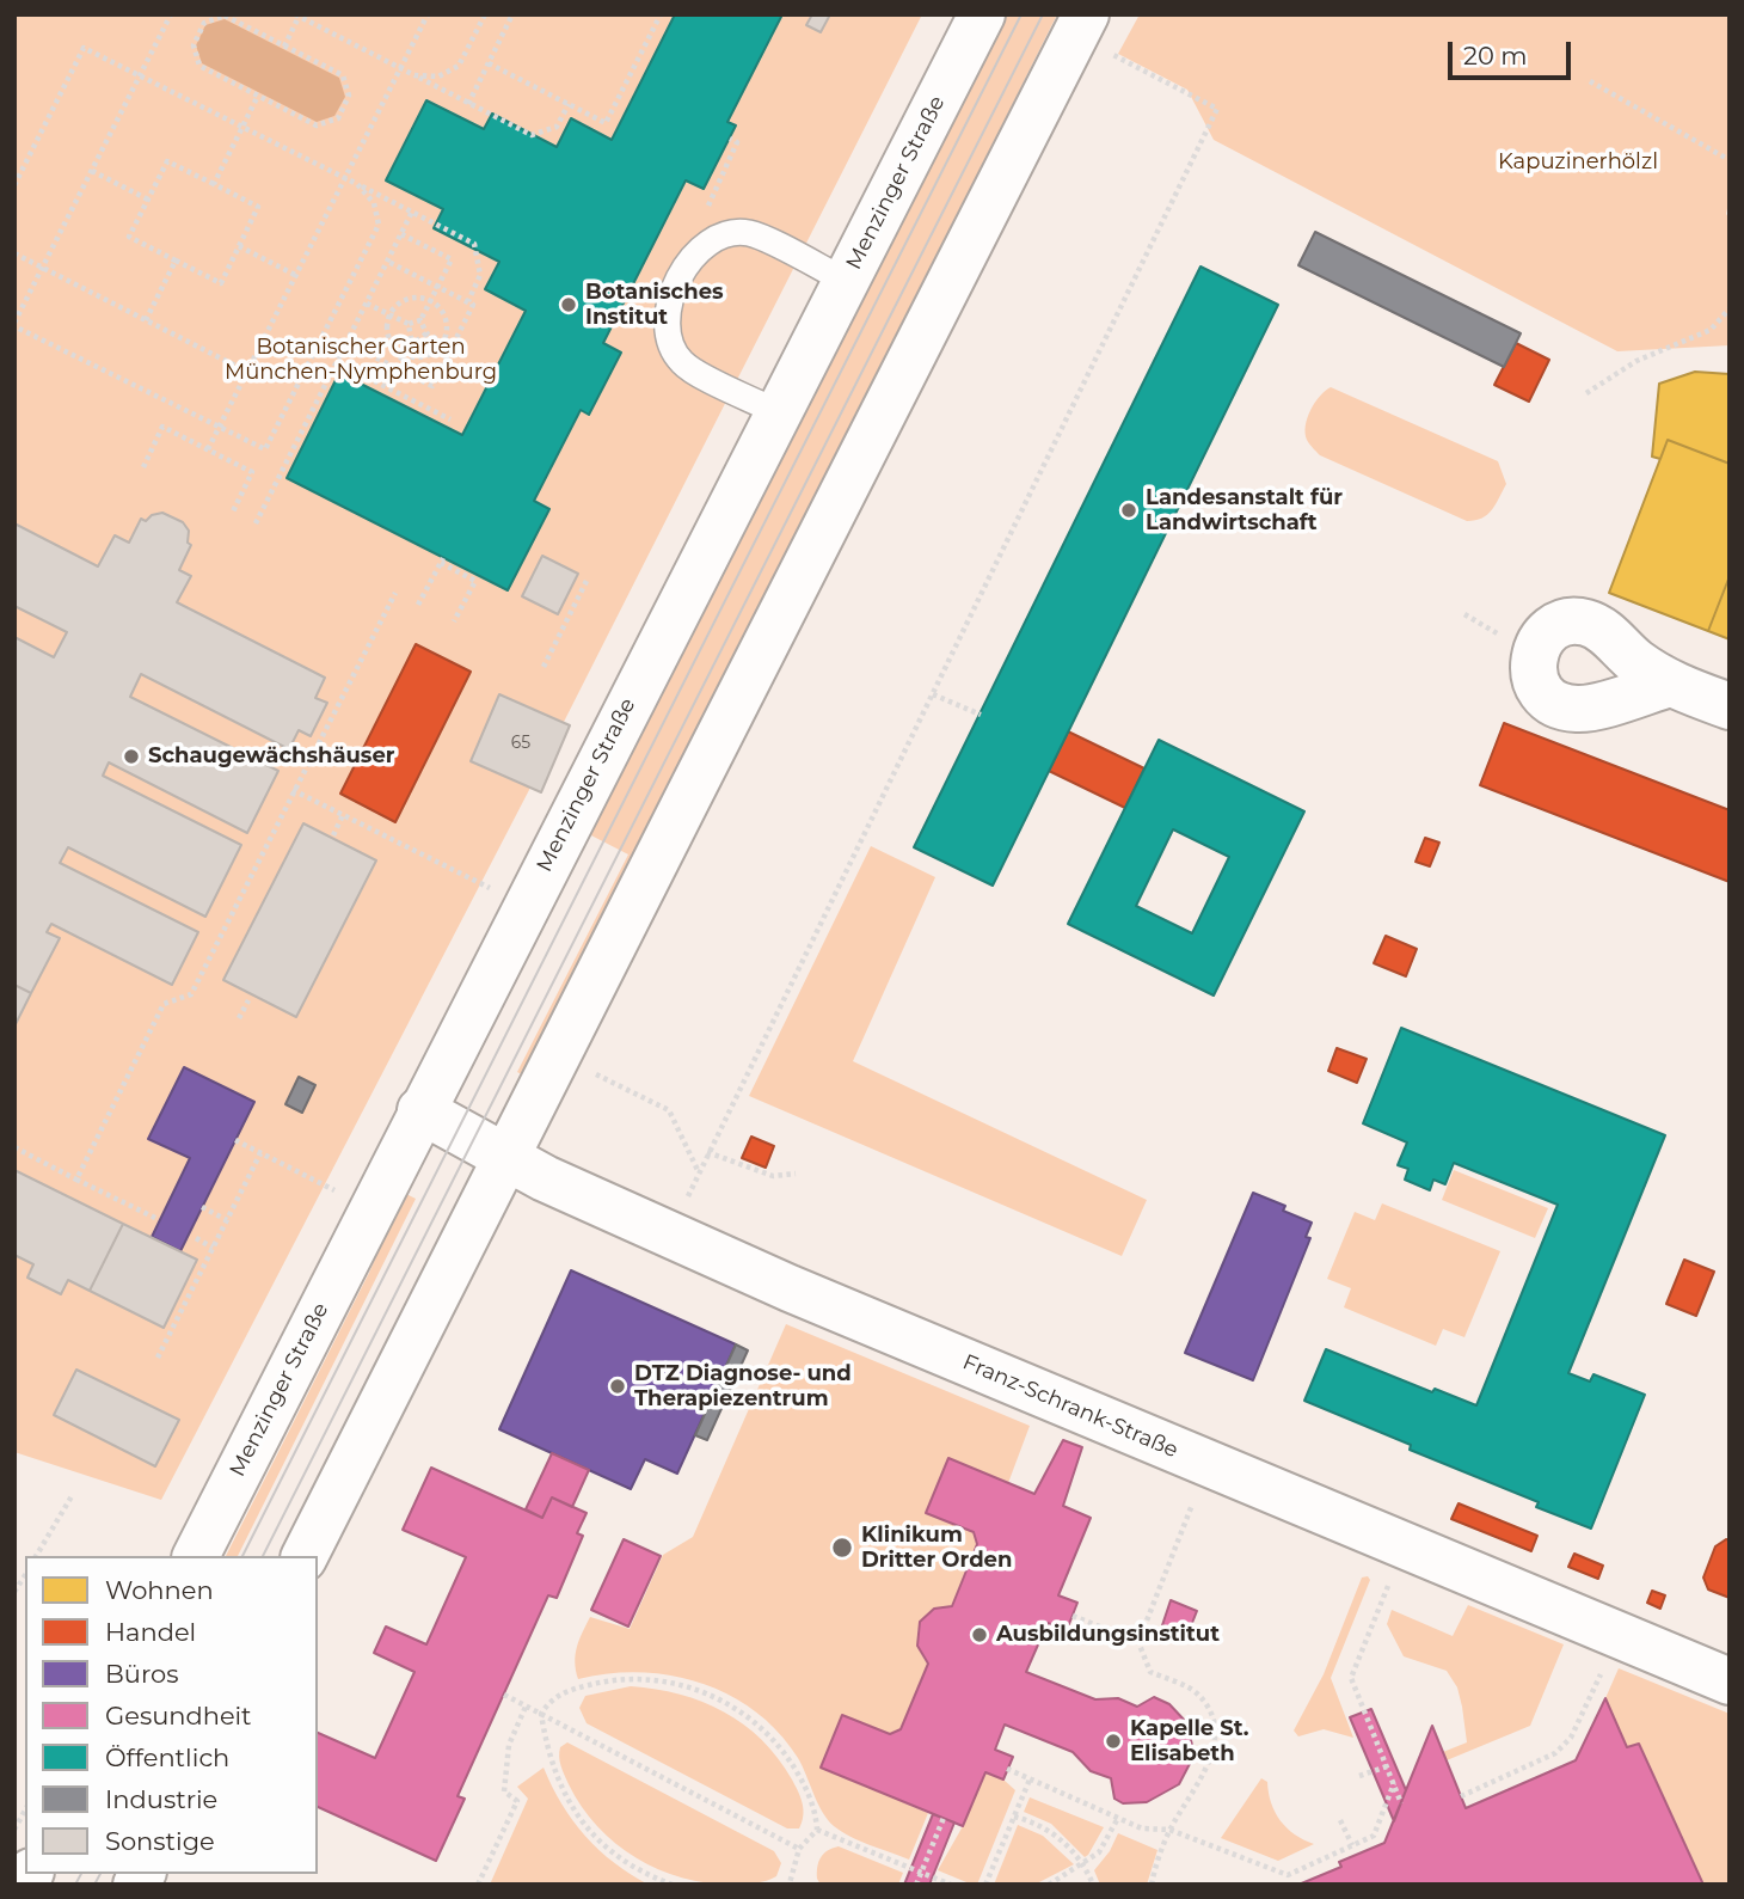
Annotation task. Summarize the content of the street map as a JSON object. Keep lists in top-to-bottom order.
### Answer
{
  "streets": {
    "main road": ["Menzinger Straße", "Franz-Schrank-Straße"]
  },
  "crossings": [
    ["Menzinger Straße", "Franz-Schrank-Straße"]
  ],
  "parks": ["Kapuzinerhölzl", "Botanischer Garten München-Nymphenburg"],
  "places": [
    "Botanisches Institut",
    "Landesanstalt für Landwirtschaft",
    "Schaugewächshäuser",
    "DTZ Diagnose- und Therapiezentrum",
    "Klinikum Dritter Orden",
    "Ausbildungsinstitut",
    "Kapelle St. Elisabeth"
  ],
  "house_numbers": ["65"],
  "legend": [
    "Wohnen",
    "Handel",
    "Büros",
    "Gesundheit",
    "Öffentlich",
    "Industrie",
    "Sonstige"
  ],
  "scale_bar": "20 m"
}
